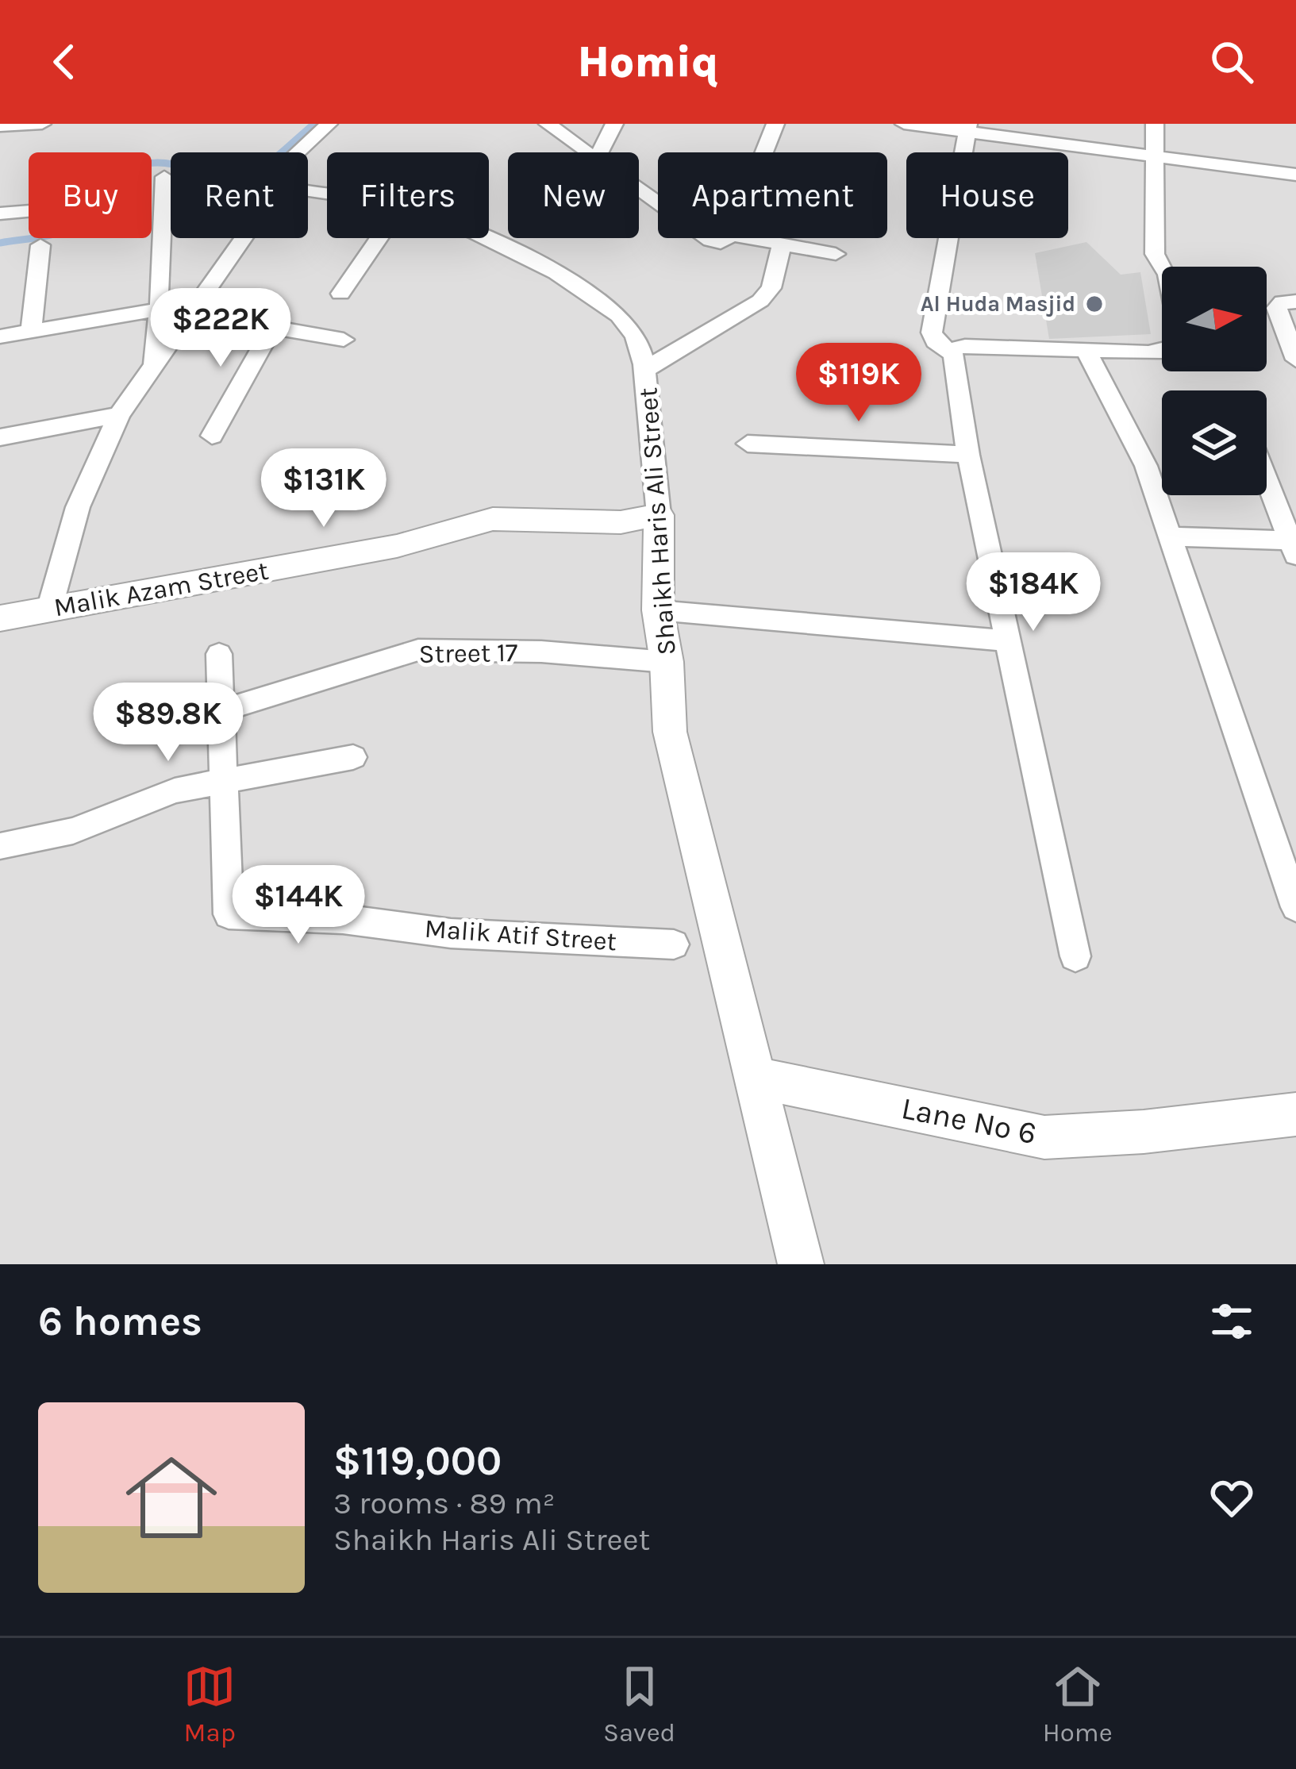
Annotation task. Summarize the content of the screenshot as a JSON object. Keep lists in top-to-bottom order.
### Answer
{
  "streets": {
    "street": [
      "Shaikh Haris Ali Street",
      "Malik Azam Street",
      "Street 17",
      "Malik Atif Street",
      "Lane No 6"
    ]
  },
  "crossings": [
    ["Shaikh Haris Ali Street", "Malik Azam Street"],
    ["Shaikh Haris Ali Street", "Street 17"],
    ["Shaikh Haris Ali Street", "Lane No 6"],
    ["Street 17", "Malik Atif Street"]
  ],
  "places": ["Al Huda Masjid"],
  "north": "right",
  "page": {
    "header": "Homiq",
    "chip": [
      "Buy",
      "Rent",
      "Filters",
      "New",
      "Apartment",
      "House"
    ],
    "price": [
      "$222K",
      "$119K",
      "$131K",
      "$184K",
      "$89.8K",
      "$144K"
    ],
    "heading": "6 homes",
    "list": [
      {
        "name": "$119,000",
        "note": "3 rooms · 89 m² · Shaikh Haris Ali Street"
      }
    ],
    "tabs": ["Map", "Saved", "Home"]
  }
}
